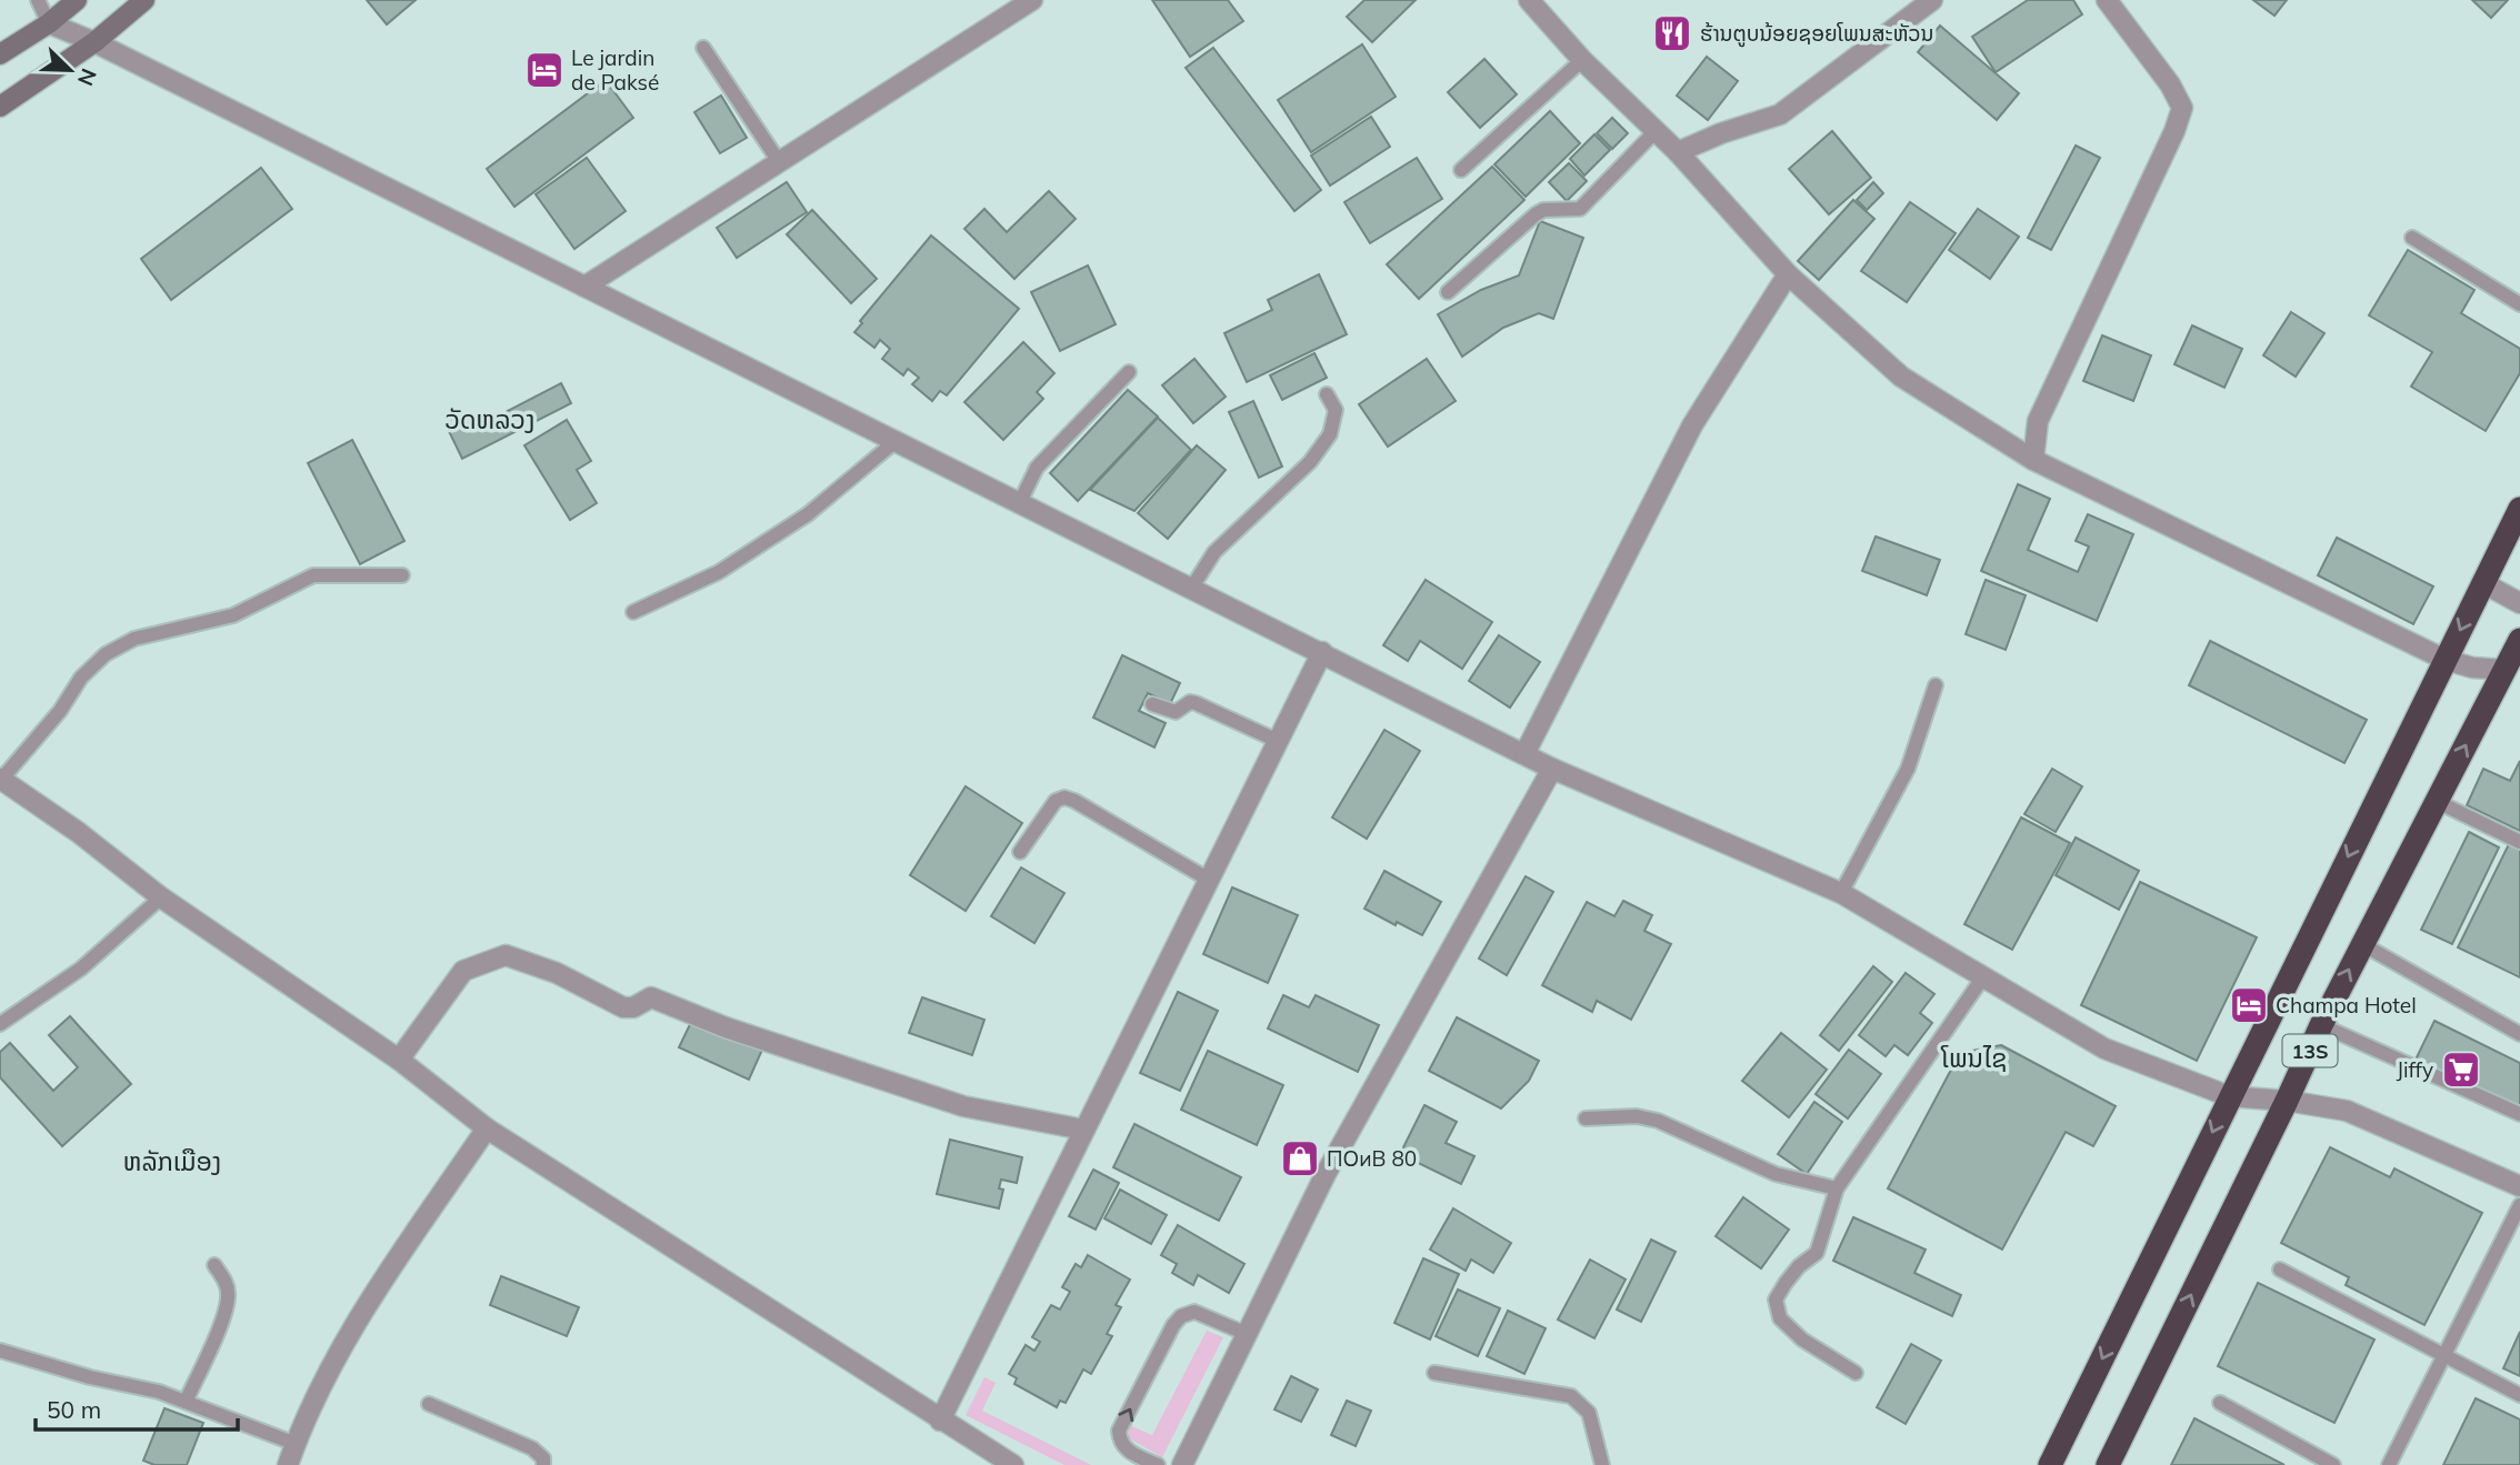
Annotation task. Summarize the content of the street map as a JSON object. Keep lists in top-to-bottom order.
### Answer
{
  "streets": {
    "highway": ["13S"]
  },
  "districts": ["ວັດຫລວງ", "ໂພນໄຊ", "ຫລັກເມືອງ"],
  "places": {
    "restaurant": ["ຮ້ານຕູບນ້ອຍຊອຍໂພນສະຫັວນ"],
    "hotel": ["Le jardin de Paksé", "Champa Hotel"],
    "supermarket": ["Jiffy"],
    "shop": ["ПОиВ 80"]
  },
  "scale_bar": "50 m",
  "north": "bottom right"
}
